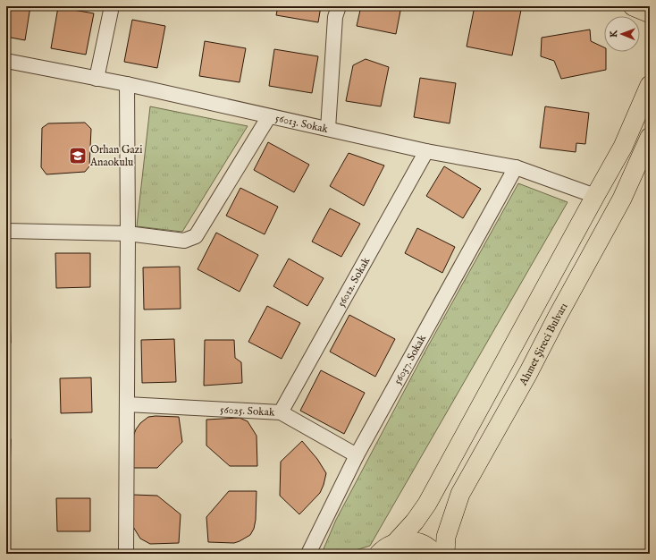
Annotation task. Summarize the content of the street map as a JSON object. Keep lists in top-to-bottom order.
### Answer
{
  "streets": {
    "main road": ["Ahmet Şireci Bulvarı"],
    "street": [
      "56013. Sokak",
      "56012. Sokak",
      "56037. Sokak",
      "56025. Sokak"
    ]
  },
  "crossings": [
    ["56013. Sokak", "56012. Sokak"],
    ["56013. Sokak", "56037. Sokak"],
    ["56012. Sokak", "56025. Sokak"],
    ["56037. Sokak", "56025. Sokak"]
  ],
  "places": {
    "school or university": ["Orhan Gazi Anaokulu"]
  },
  "north": "left"
}
